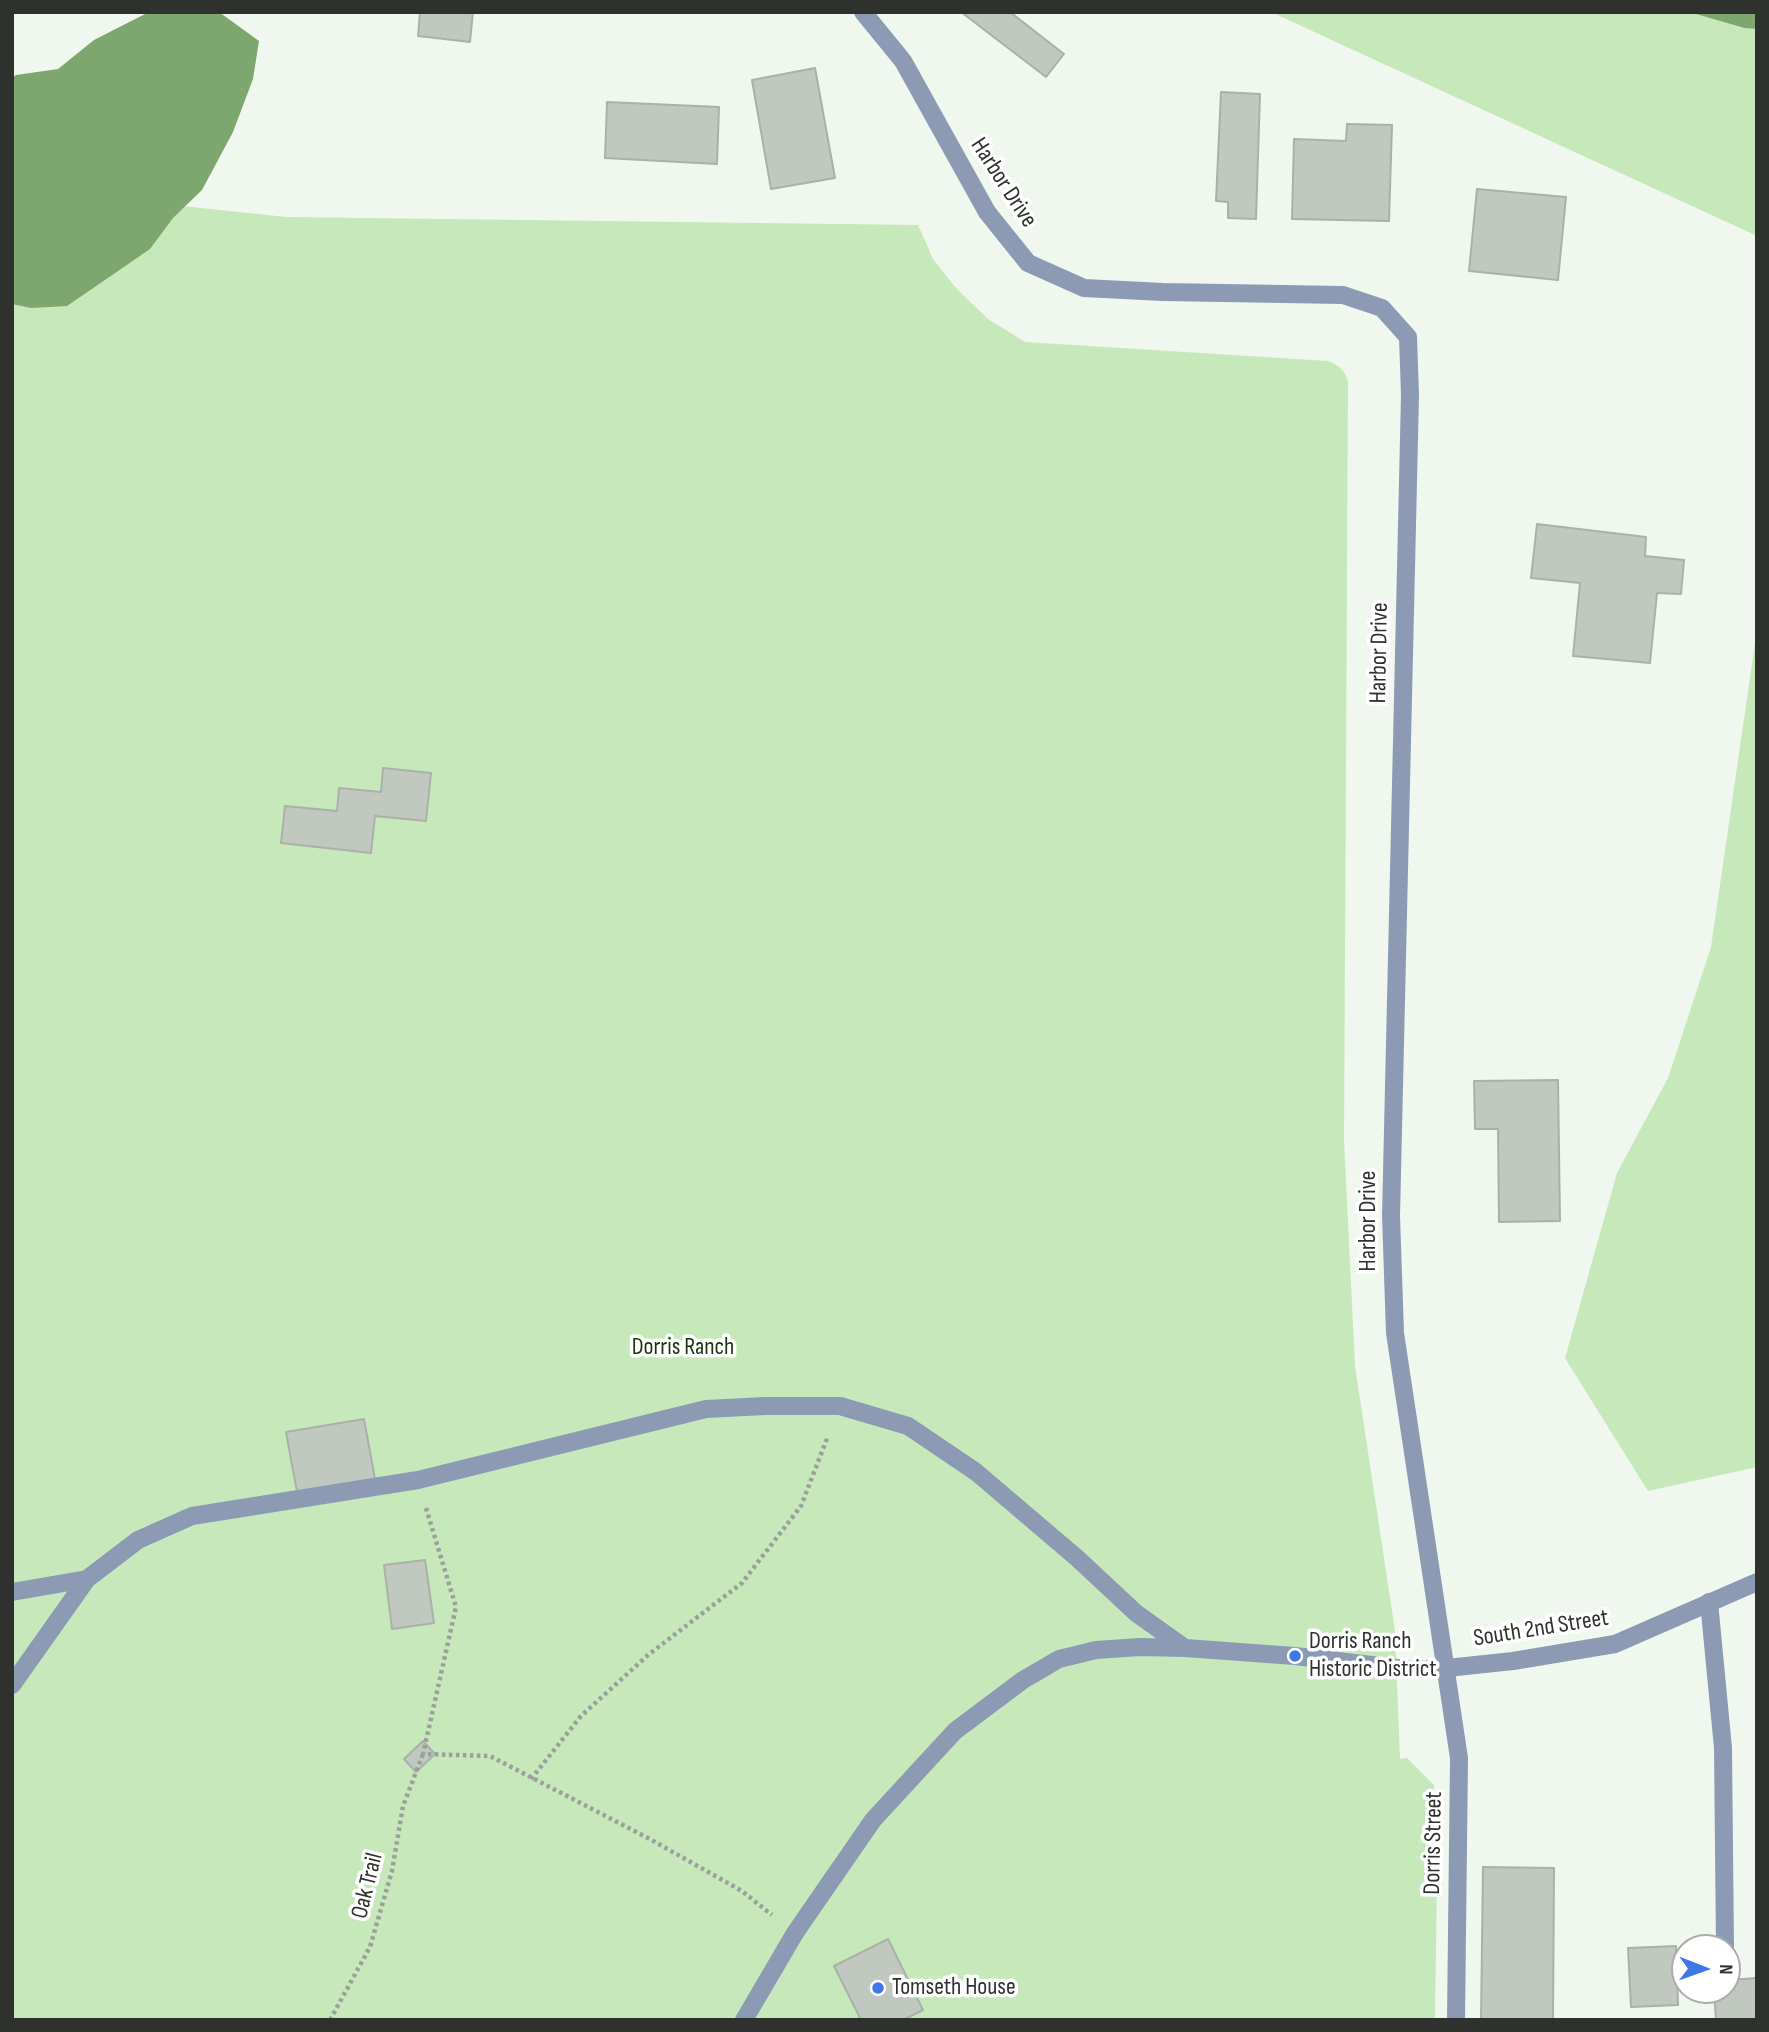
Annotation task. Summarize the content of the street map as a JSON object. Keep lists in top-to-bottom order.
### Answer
{
  "streets": {
    "street": ["Harbor Drive", "South 2nd Street", "Dorris Street"],
    "path": ["Oak Trail"]
  },
  "crossings": [
    ["Harbor Drive", "South 2nd Street"],
    ["Harbor Drive", "Dorris Street"],
    ["South 2nd Street", "Dorris Street"]
  ],
  "parks": ["Dorris Ranch"],
  "places": ["Dorris Ranch Historic District", "Tomseth House"],
  "north": "right"
}
